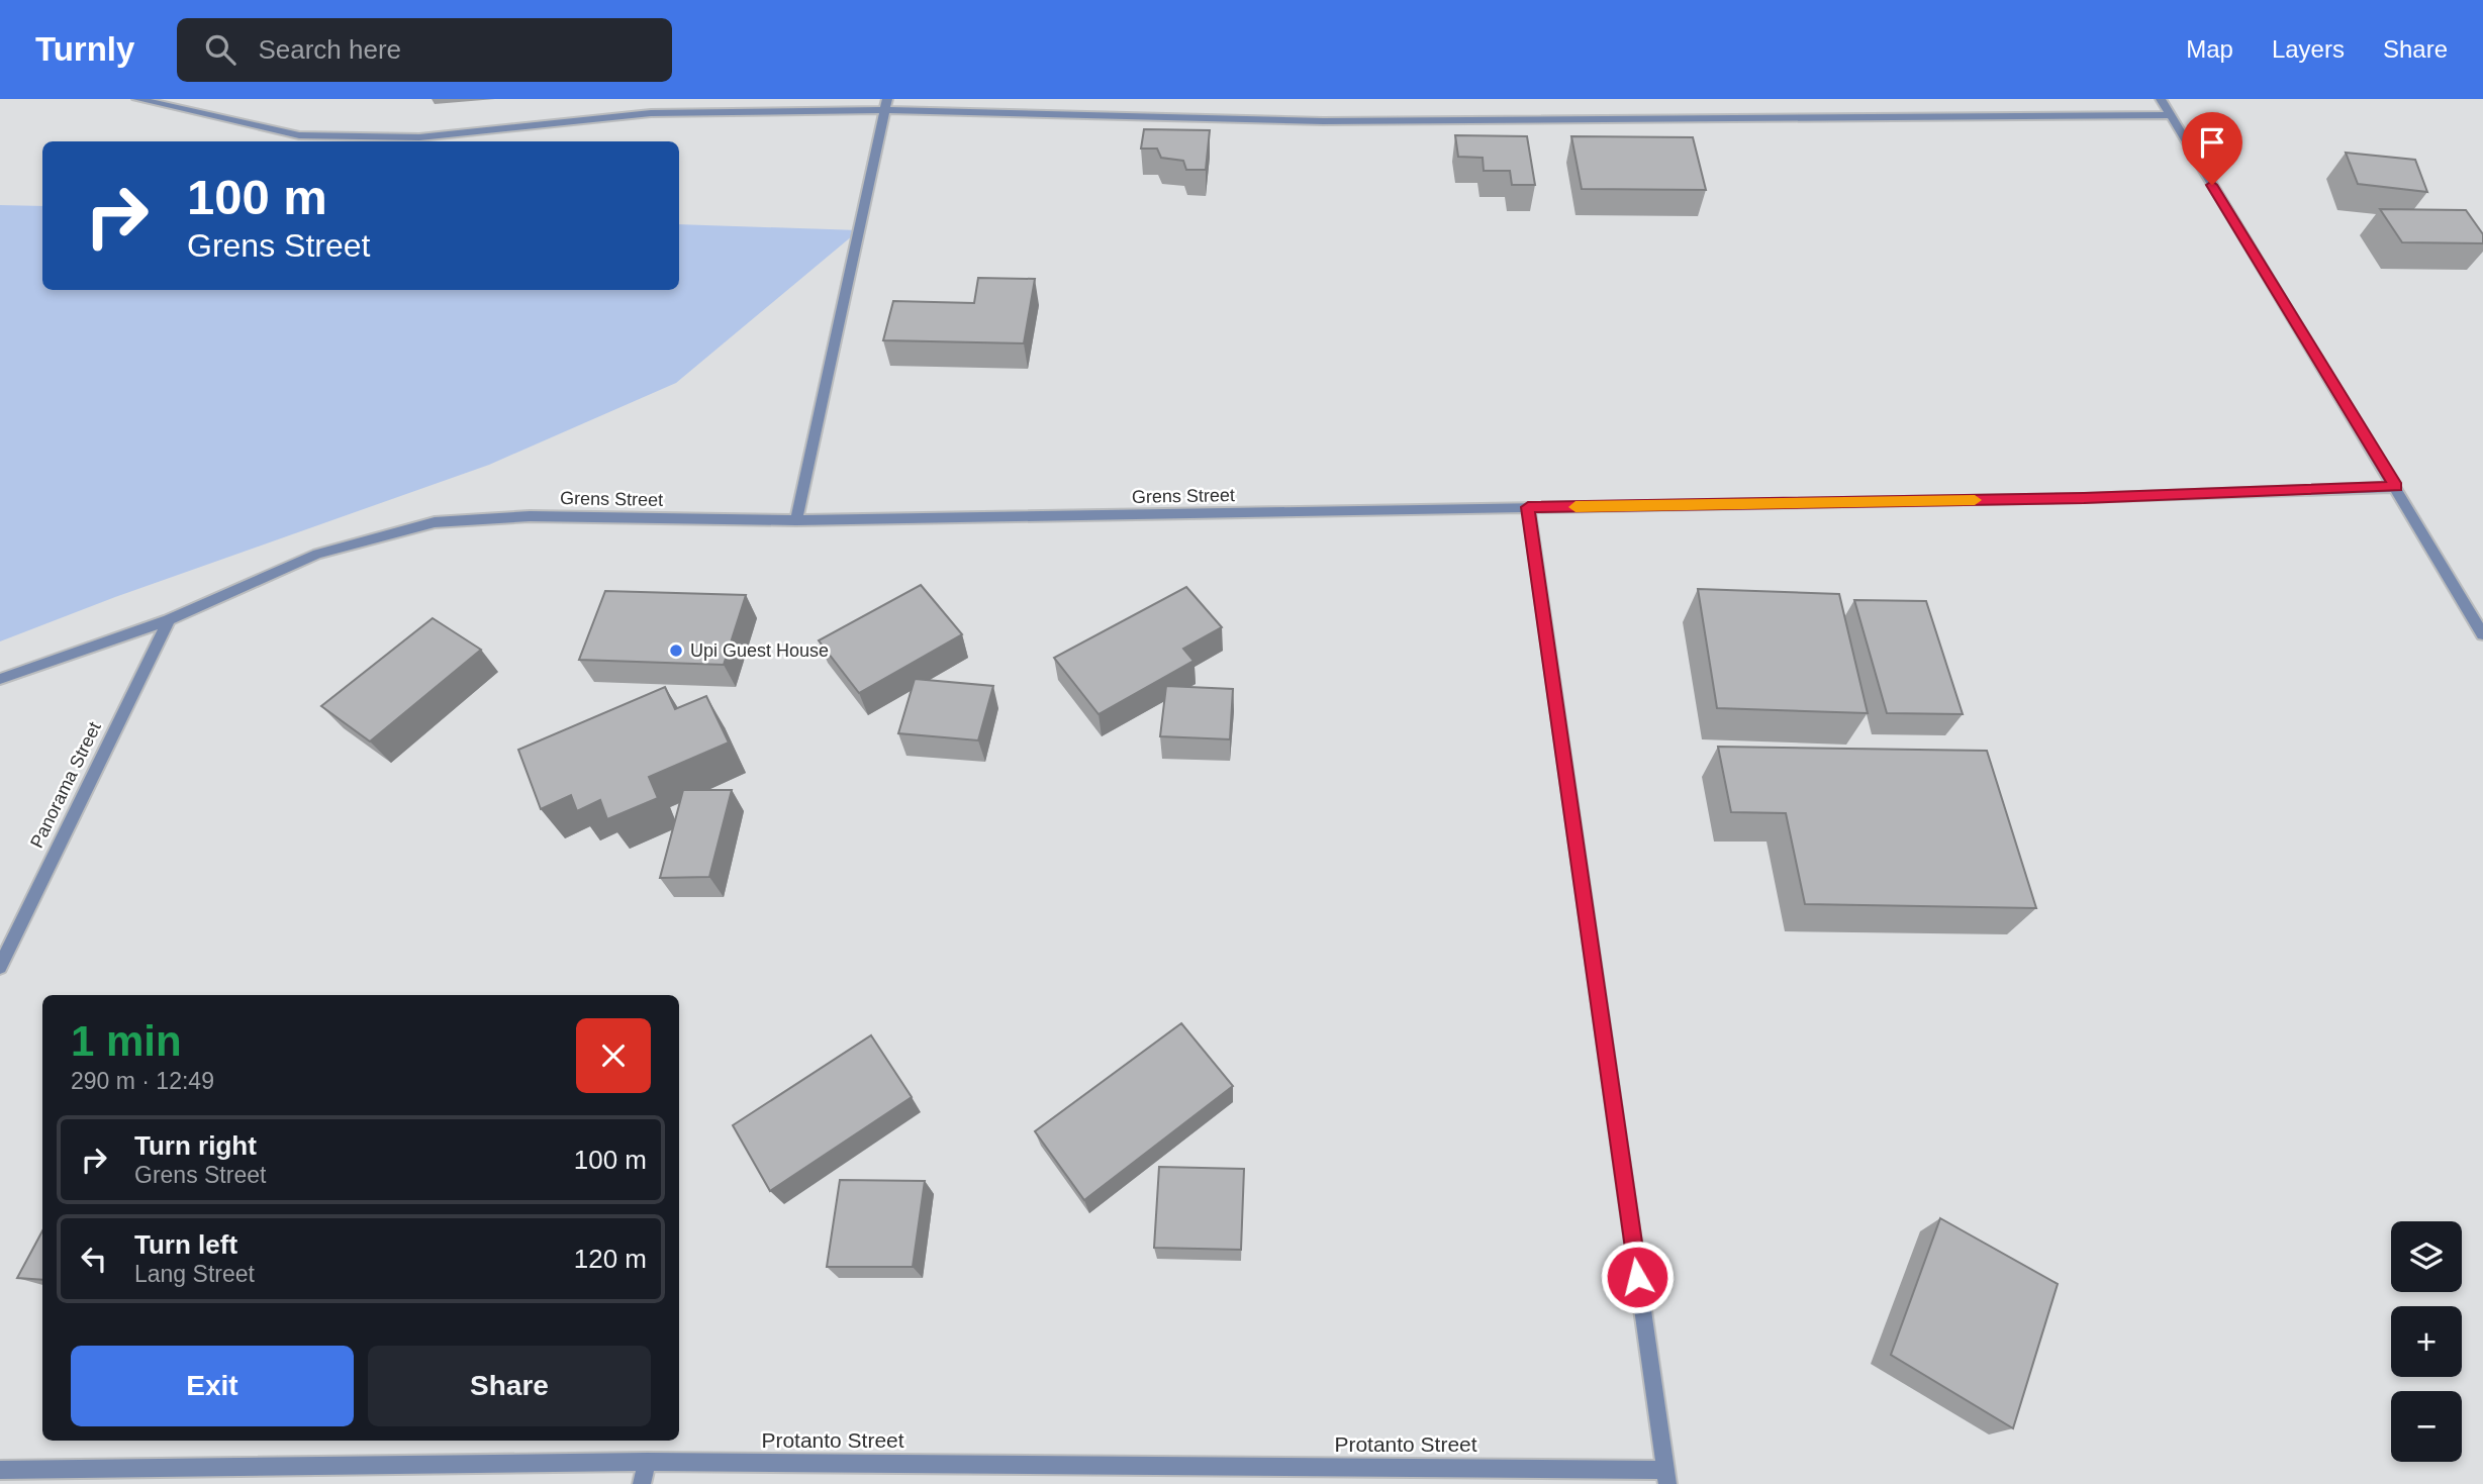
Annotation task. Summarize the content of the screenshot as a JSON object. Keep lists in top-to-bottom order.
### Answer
{
  "streets": {
    "street": ["Grens Street", "Panorama Street", "Protanto Street"]
  },
  "crossings": [
    ["Grens Street", "Panorama Street"]
  ],
  "places": ["Upi Guest House"],
  "page": {
    "header": "Turnly",
    "search": "Search here",
    "nav": ["Map", "Layers", "Share"],
    "turn": ["100 m", "Grens Street"],
    "heading": ["1 min", "290 m · 12:49"],
    "list": [
      {
        "name": "Turn right",
        "note": "Grens Street",
        "value": "100 m"
      },
      {
        "name": "Turn left",
        "note": "Lang Street",
        "value": "120 m"
      }
    ],
    "map_buttons": ["+", "−"],
    "buttons": ["Exit", "Share"]
  }
}
